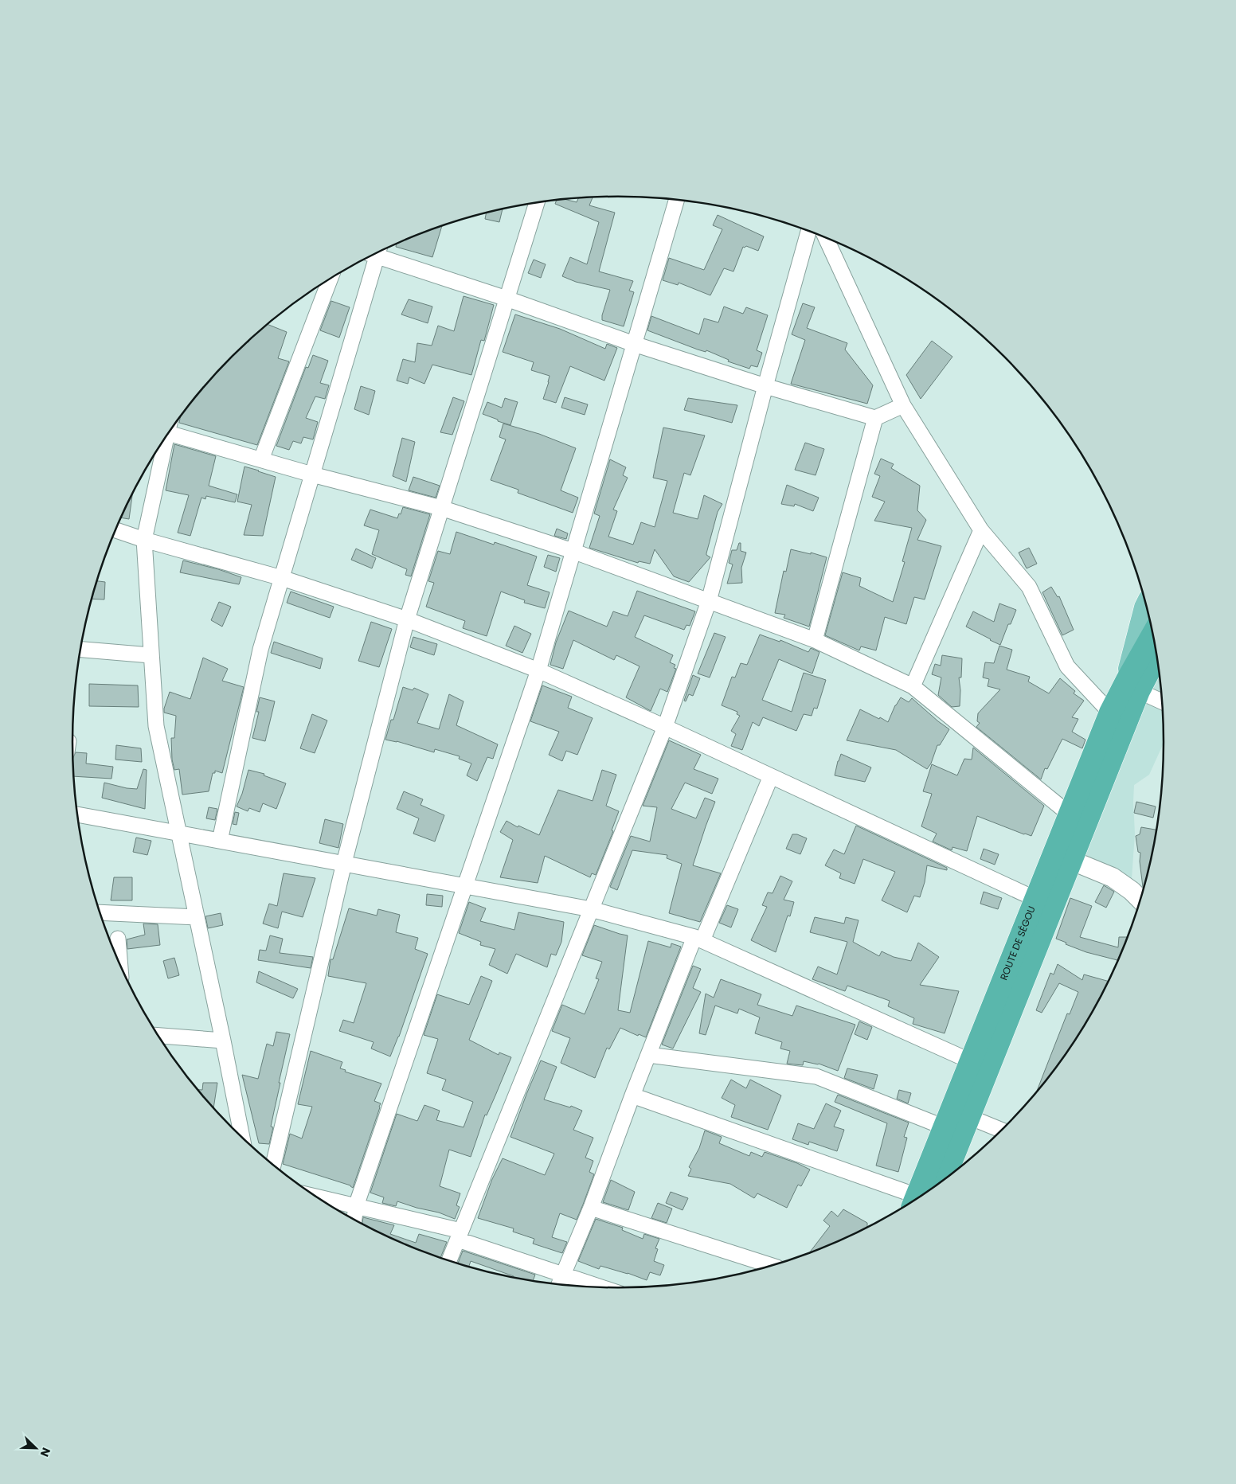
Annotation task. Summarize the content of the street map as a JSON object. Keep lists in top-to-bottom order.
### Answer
{
  "streets": {
    "highway": ["ROUTE DE SÉGOU"]
  },
  "north": "bottom right"
}
